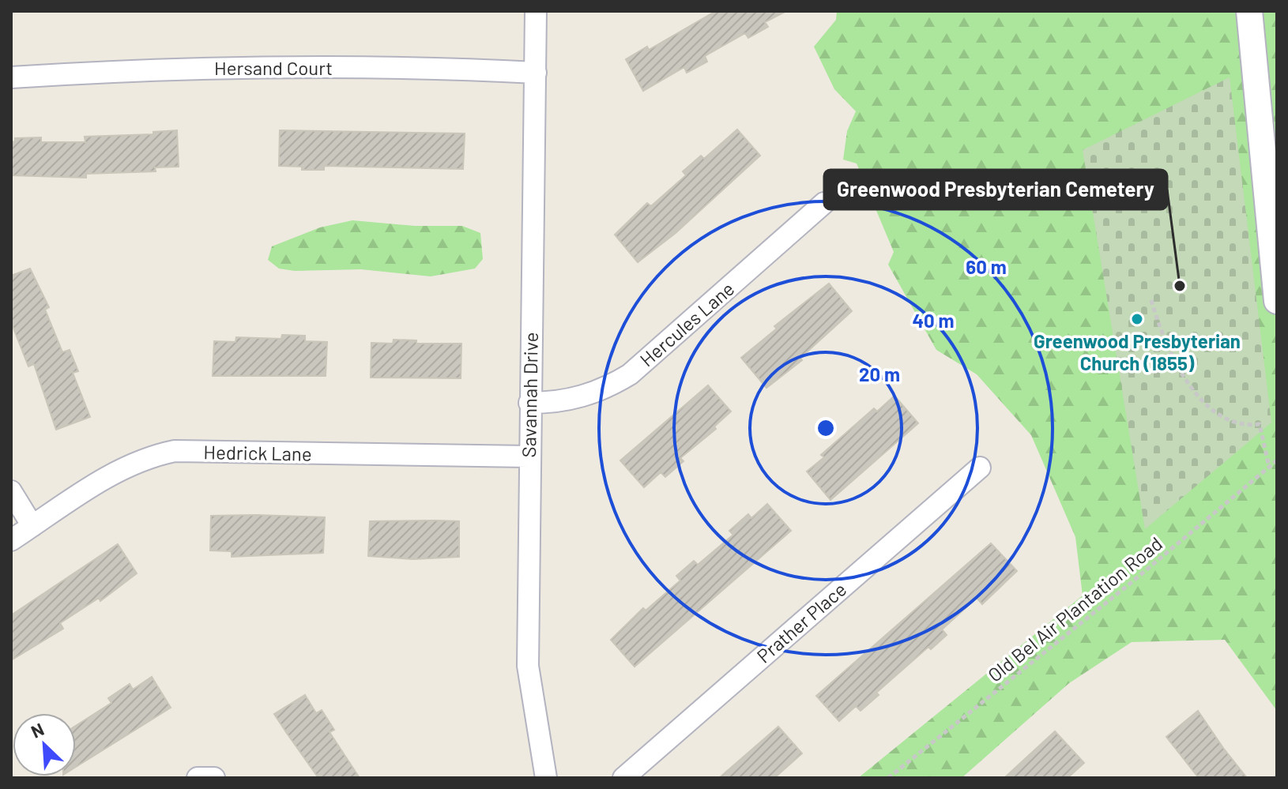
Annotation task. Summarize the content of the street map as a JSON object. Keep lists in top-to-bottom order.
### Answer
{
  "streets": {
    "street": [
      "Hersand Court",
      "Hercules Lane",
      "Savannah Drive",
      "Hedrick Lane",
      "Prather Place"
    ],
    "path": ["Old Bel Air Plantation Road"]
  },
  "crossings": [
    ["Hersand Court", "Savannah Drive"],
    ["Hercules Lane", "Savannah Drive"],
    ["Savannah Drive", "Hedrick Lane"]
  ],
  "places": ["Greenwood Presbyterian Cemetery", "Greenwood Presbyterian Church (1855)"],
  "north": "top left",
  "rings": ["60 m", "40 m", "20 m"]
}
